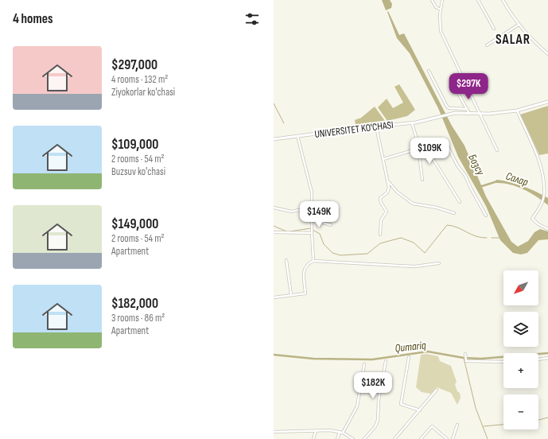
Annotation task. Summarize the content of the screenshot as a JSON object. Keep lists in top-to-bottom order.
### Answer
{
  "streets": {
    "main road": ["UNIVERSITET KO'CHASI"]
  },
  "districts": ["SALAR"],
  "water": ["Бозсу", "Салар", "Qumariq"],
  "north": "bottom left",
  "page": {
    "heading": "4 homes",
    "list": [
      {
        "name": "$297,000",
        "note": "4 rooms · 132 m² · Ziyokorlar ko'chasi"
      },
      {
        "name": "$109,000",
        "note": "2 rooms · 54 m² · Buzsuv ko'chasi"
      },
      {
        "name": "$149,000",
        "note": "2 rooms · 54 m² · Apartment"
      },
      {
        "name": "$182,000",
        "note": "3 rooms · 86 m² · Apartment"
      }
    ],
    "price": [
      "$297K",
      "$109K",
      "$149K",
      "$182K"
    ],
    "map_buttons": ["+", "−"]
  }
}
